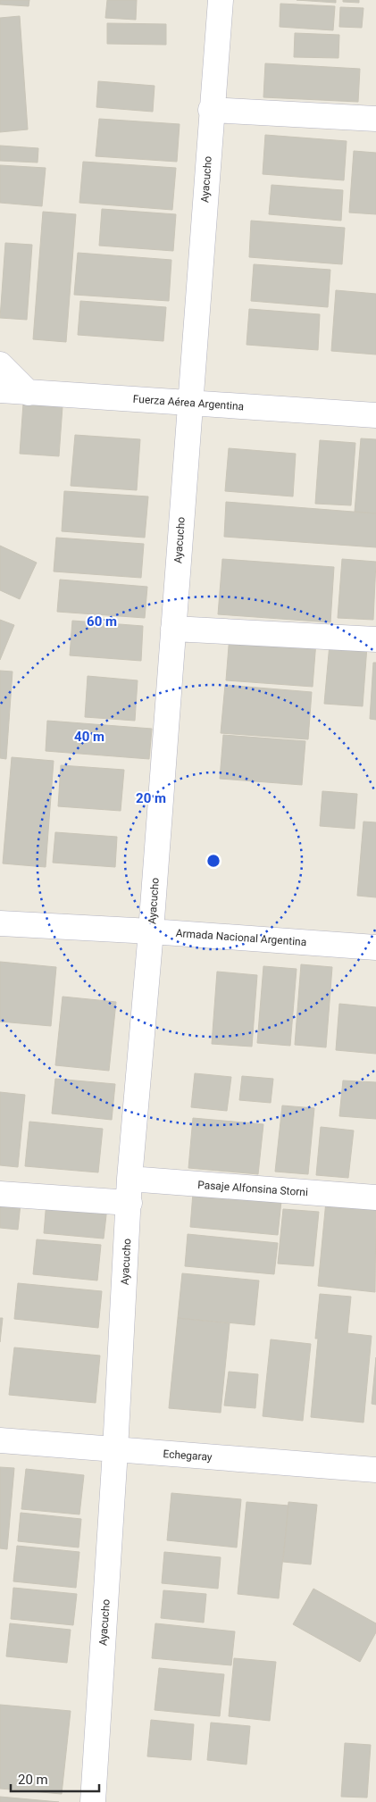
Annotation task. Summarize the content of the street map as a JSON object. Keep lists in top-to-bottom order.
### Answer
{
  "streets": {
    "street": [
      "Ayacucho",
      "Fuerza Aérea Argentina",
      "Armada Nacional Argentina",
      "Pasaje Alfonsina Storni",
      "Echegaray"
    ]
  },
  "crossings": [
    ["Ayacucho", "Fuerza Aérea Argentina"],
    ["Ayacucho", "Armada Nacional Argentina"],
    ["Ayacucho", "Pasaje Alfonsina Storni"],
    ["Ayacucho", "Echegaray"]
  ],
  "scale_bar": "20 m",
  "rings": ["60 m", "40 m", "20 m"]
}
